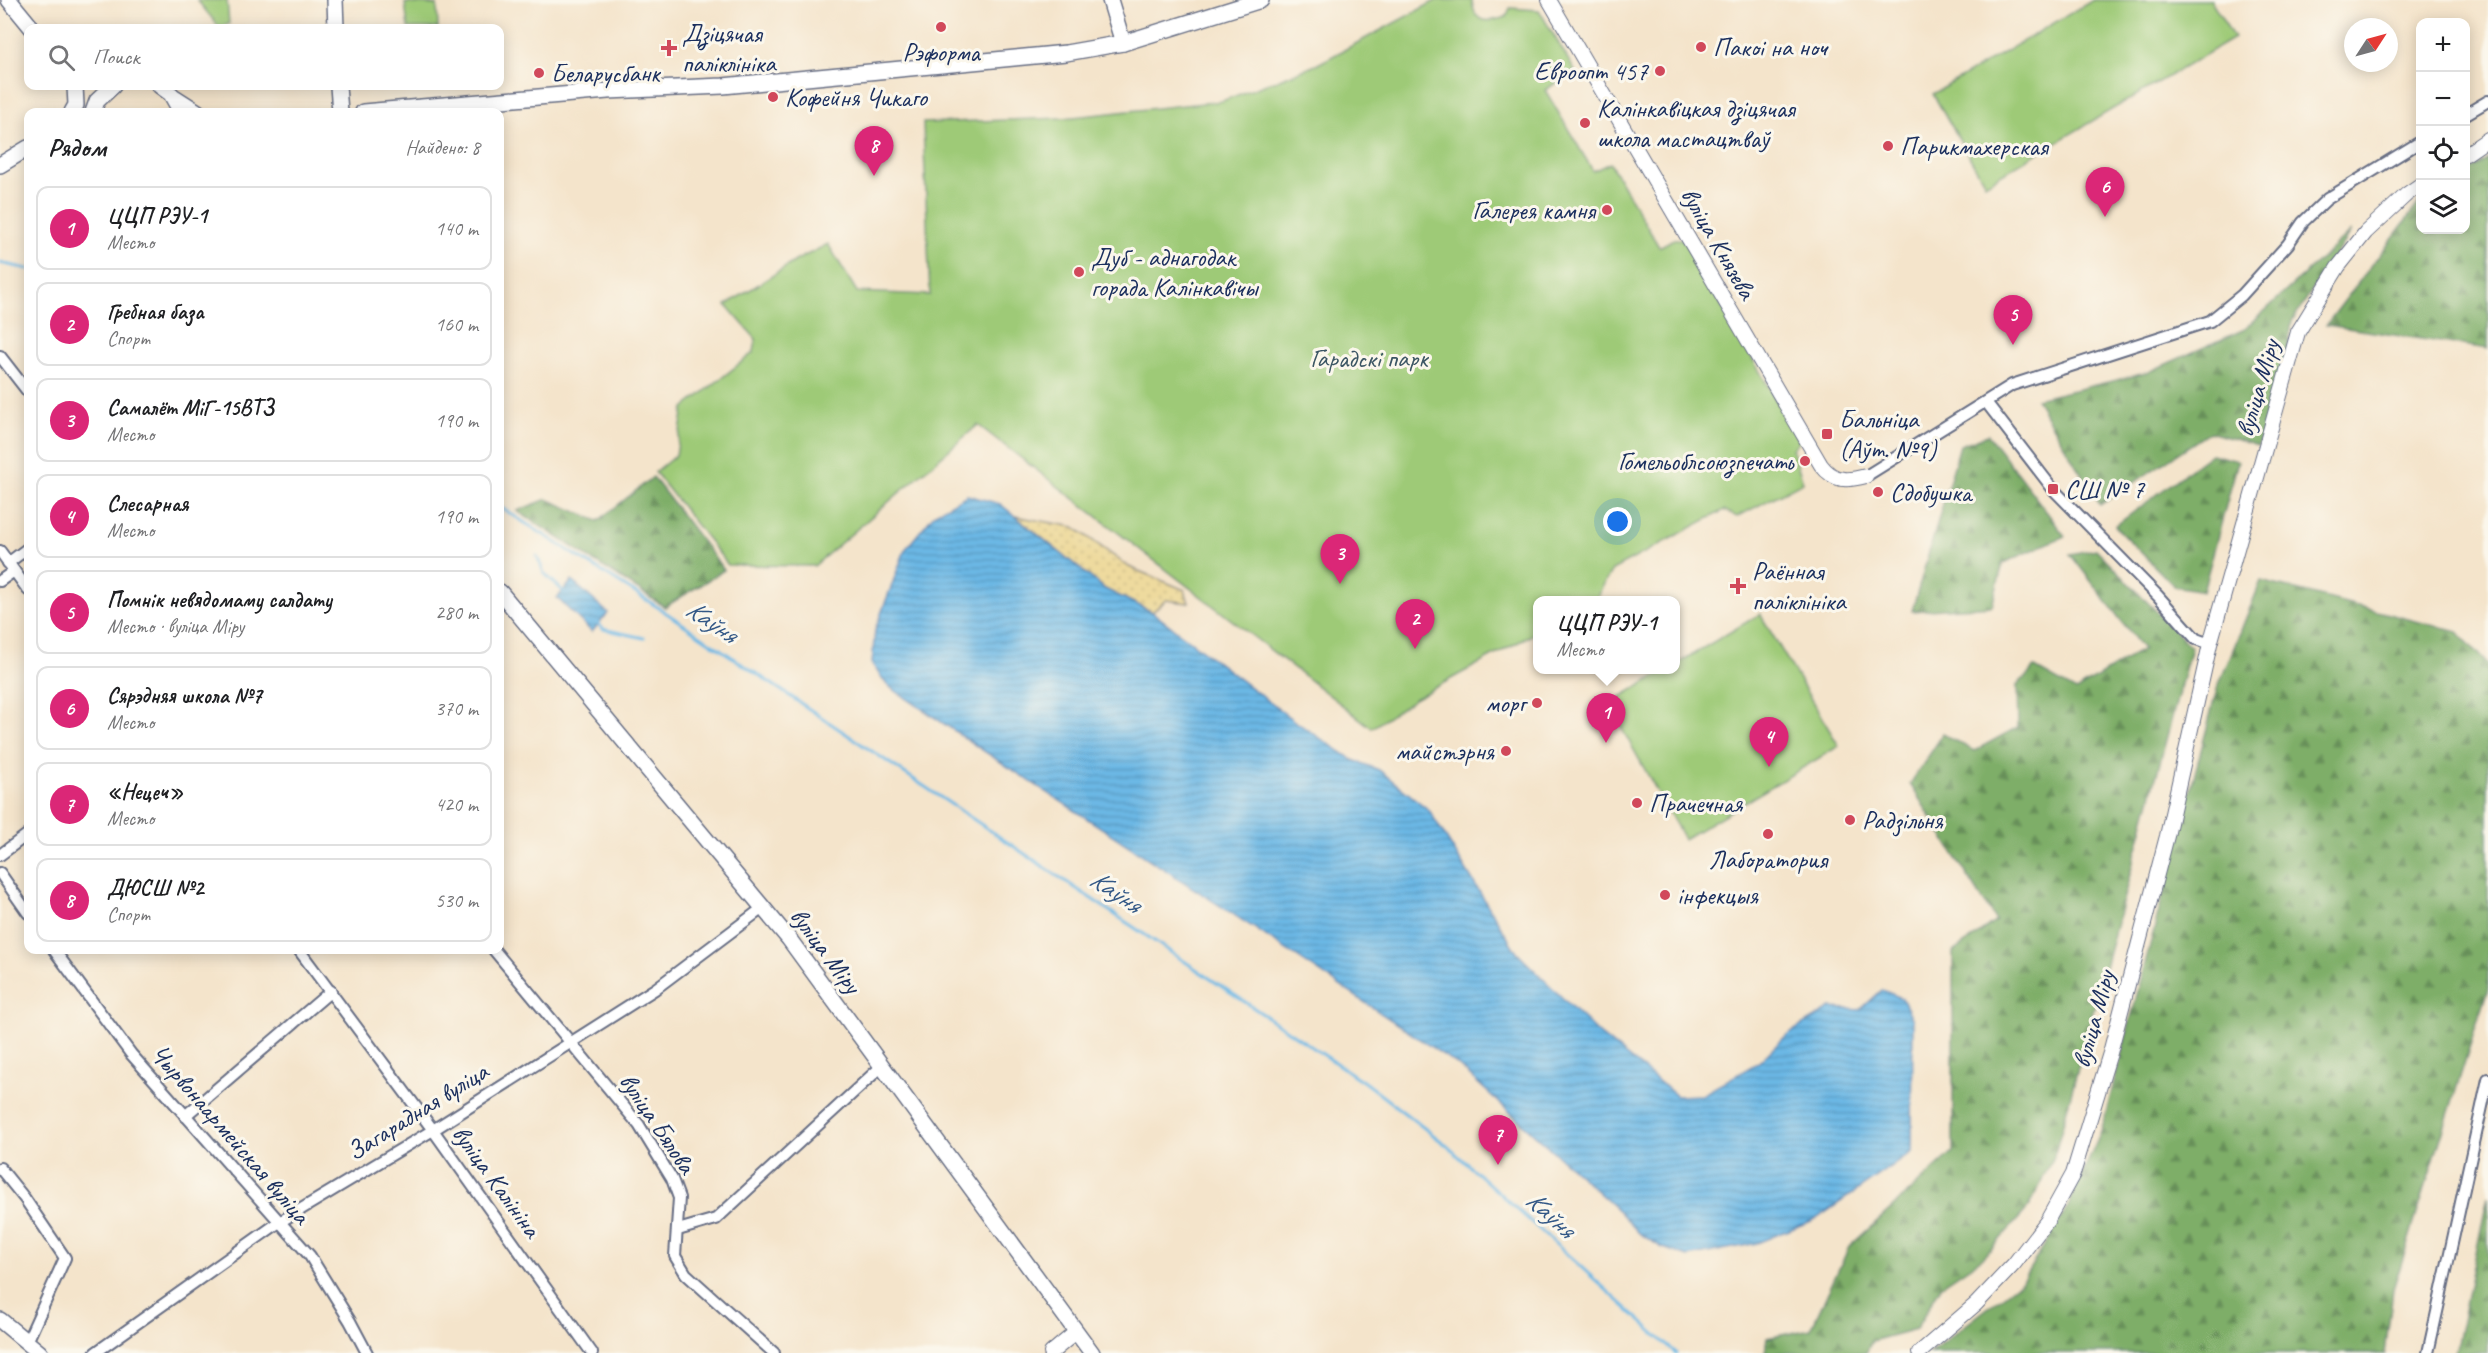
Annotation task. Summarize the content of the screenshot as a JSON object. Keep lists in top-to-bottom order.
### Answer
{
  "streets": {
    "main road": ["вуліца Міру"],
    "street": [
      "вуліца Князева",
      "Загарадная вуліца",
      "вуліца Бялова",
      "Чырвонаармейская вуліца",
      "вуліца Калініна"
    ]
  },
  "crossings": [
    ["вуліца Міру", "Загарадная вуліца"],
    ["Загарадная вуліца", "вуліца Бялова"],
    ["Загарадная вуліца", "Чырвонаармейская вуліца"],
    ["Загарадная вуліца", "вуліца Калініна"]
  ],
  "water": ["Каўня"],
  "parks": ["Гарадскі парк"],
  "places": {
    "other": [
      "Рэформа",
      "Пакоі на ноч",
      "Евроопт 457",
      "Беларусбанк",
      "Кофейня Чикаго",
      "Калінкавіцкая дзіцячая школа мастацтваў",
      "Парикмахерская",
      "Галерея камня",
      "Дуб - аднагодак горада Калінкавічы",
      "Гомельоблсоюзпечать",
      "Сдобушка",
      "морг",
      "майстэрня",
      "Прачечная",
      "Радзільня",
      "Лаборатория",
      "інфекцыя"
    ],
    "health": ["Дзіцячая паліклініка", "Раённая паліклініка"],
    "transit": ["Бальніца (Аўт. №9)", "СШ № 7"]
  },
  "north": "top right",
  "page": {
    "map_buttons": ["+", "−"],
    "search": "Поиск",
    "heading": ["Рядом", "Найдено: 8"],
    "pins": [
      "8",
      "6",
      "5",
      "3",
      "2",
      "1",
      "4",
      "7"
    ],
    "list": [
      {
        "mark": "1",
        "name": "ЦЦП РЭУ-1",
        "note": "Место",
        "value": "140 m"
      },
      {
        "mark": "2",
        "name": "Гребная база",
        "note": "Спорт",
        "value": "160 m"
      },
      {
        "mark": "3",
        "name": "Самалёт МіГ-15ВТЗ",
        "note": "Место",
        "value": "190 m"
      },
      {
        "mark": "4",
        "name": "Слесарная",
        "note": "Место",
        "value": "190 m"
      },
      {
        "mark": "5",
        "name": "Помнік невядомаму салдату",
        "note": "Место · вуліца Міру",
        "value": "280 m"
      },
      {
        "mark": "6",
        "name": "Сярэдняя школа №7",
        "note": "Место",
        "value": "370 m"
      },
      {
        "mark": "7",
        "name": "«Нецеч»",
        "note": "Место",
        "value": "420 m"
      },
      {
        "mark": "8",
        "name": "ДЮСШ №2",
        "note": "Спорт",
        "value": "530 m"
      }
    ],
    "popup": ["ЦЦП РЭУ-1", "Место"]
  }
}
